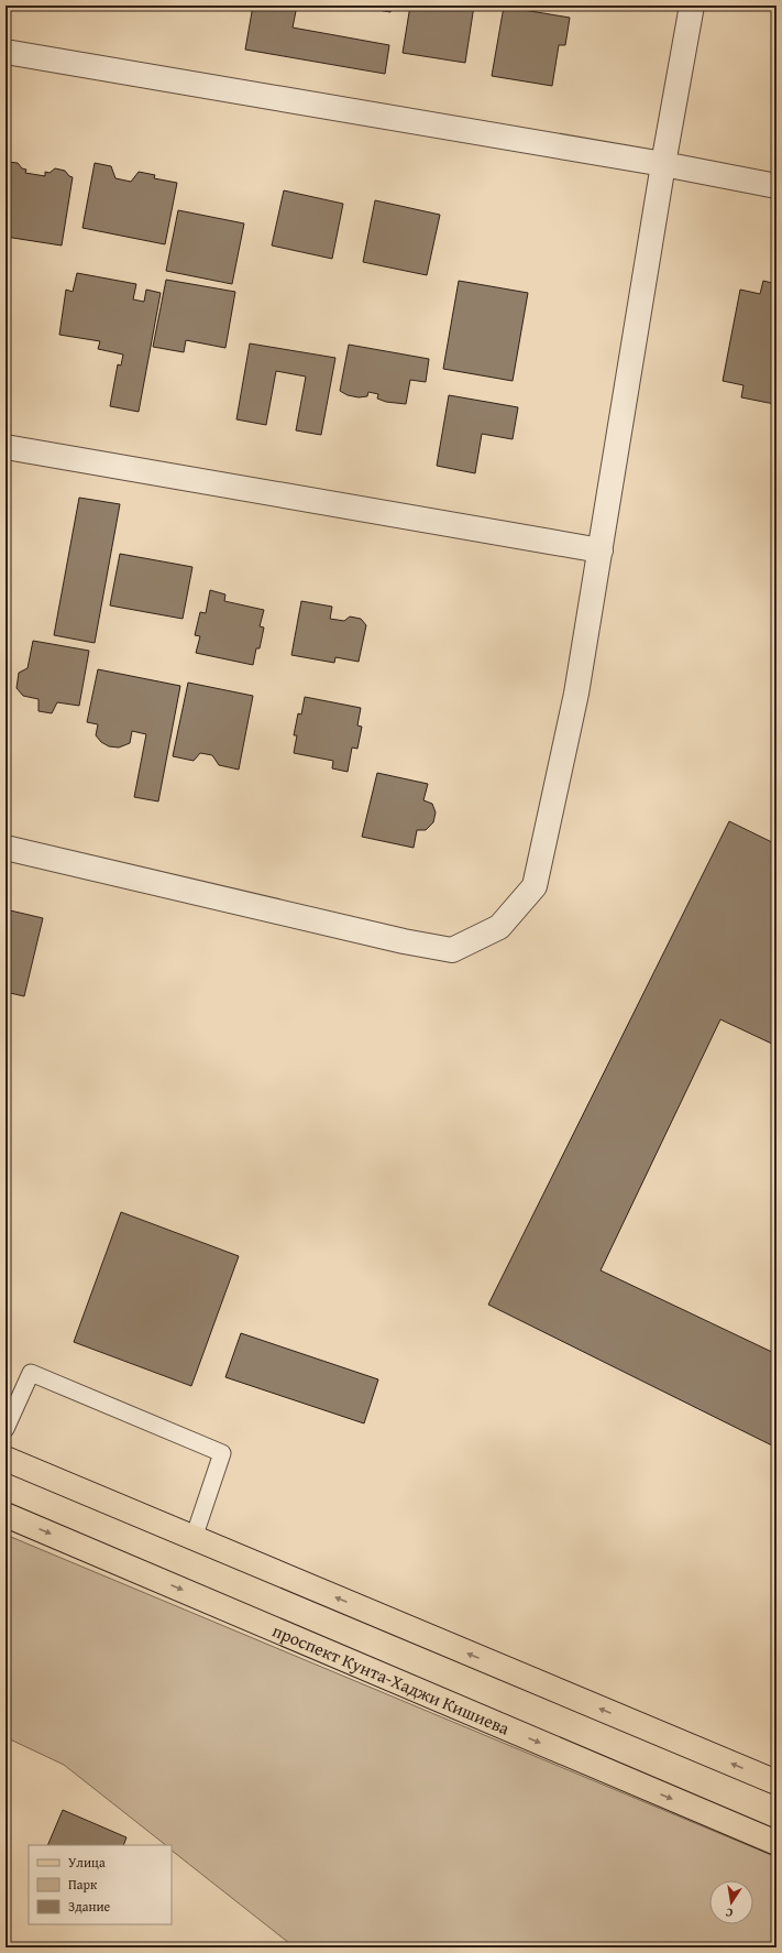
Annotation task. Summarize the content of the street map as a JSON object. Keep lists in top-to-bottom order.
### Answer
{
  "streets": {
    "main road": ["проспект Кунта-Хаджи Кишиева"]
  },
  "legend": ["Улица", "Парк", "Здание"],
  "north": "bottom"
}
